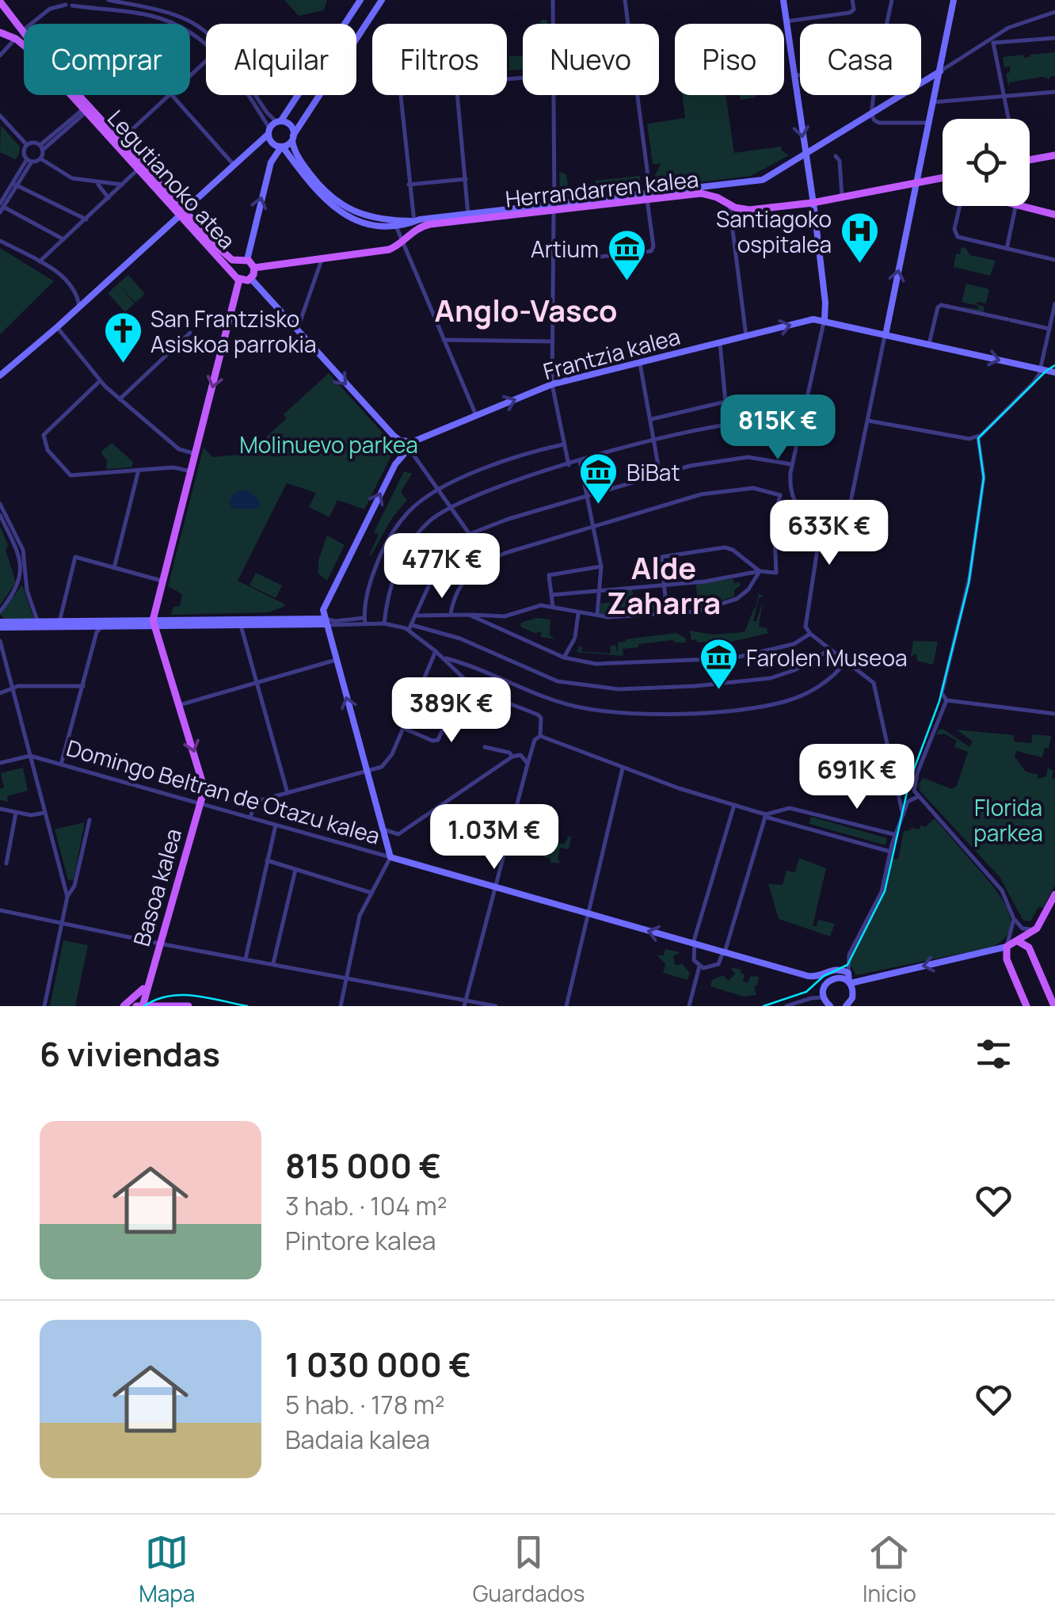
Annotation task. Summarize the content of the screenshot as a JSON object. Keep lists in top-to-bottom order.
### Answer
{
  "streets": {
    "main road": [
      "Legutianoko atea",
      "Herrandarren kalea",
      "Frantzia kalea",
      "Domingo Beltran de Otazu kalea",
      "Basoa kalea"
    ]
  },
  "crossings": [
    ["Legutianoko atea", "Herrandarren kalea"],
    ["Domingo Beltran de Otazu kalea", "Basoa kalea"]
  ],
  "one_way": ["Frantzia kalea"],
  "districts": ["Anglo-Vasco", "Alde Zaharra"],
  "parks": ["Molinuevo parkea", "Florida parkea"],
  "places": {
    "hospital": ["Santiagoko ospitalea"],
    "museum": ["Artium", "BiBat", "Farolen Museoa"],
    "church": ["San Frantzisko Asiskoa parrokia"]
  },
  "page": {
    "chip": [
      "Comprar",
      "Alquilar",
      "Filtros",
      "Nuevo",
      "Piso",
      "Casa"
    ],
    "price": [
      "815K €",
      "633K €",
      "477K €",
      "389K €",
      "691K €",
      "1.03M €"
    ],
    "heading": "6 viviendas",
    "list": [
      {
        "name": "815 000 €",
        "note": "3 hab. · 104 m² · Pintore kalea"
      },
      {
        "name": "1 030 000 €",
        "note": "5 hab. · 178 m² · Badaia kalea"
      }
    ],
    "tabs": ["Mapa", "Guardados", "Inicio"]
  }
}
